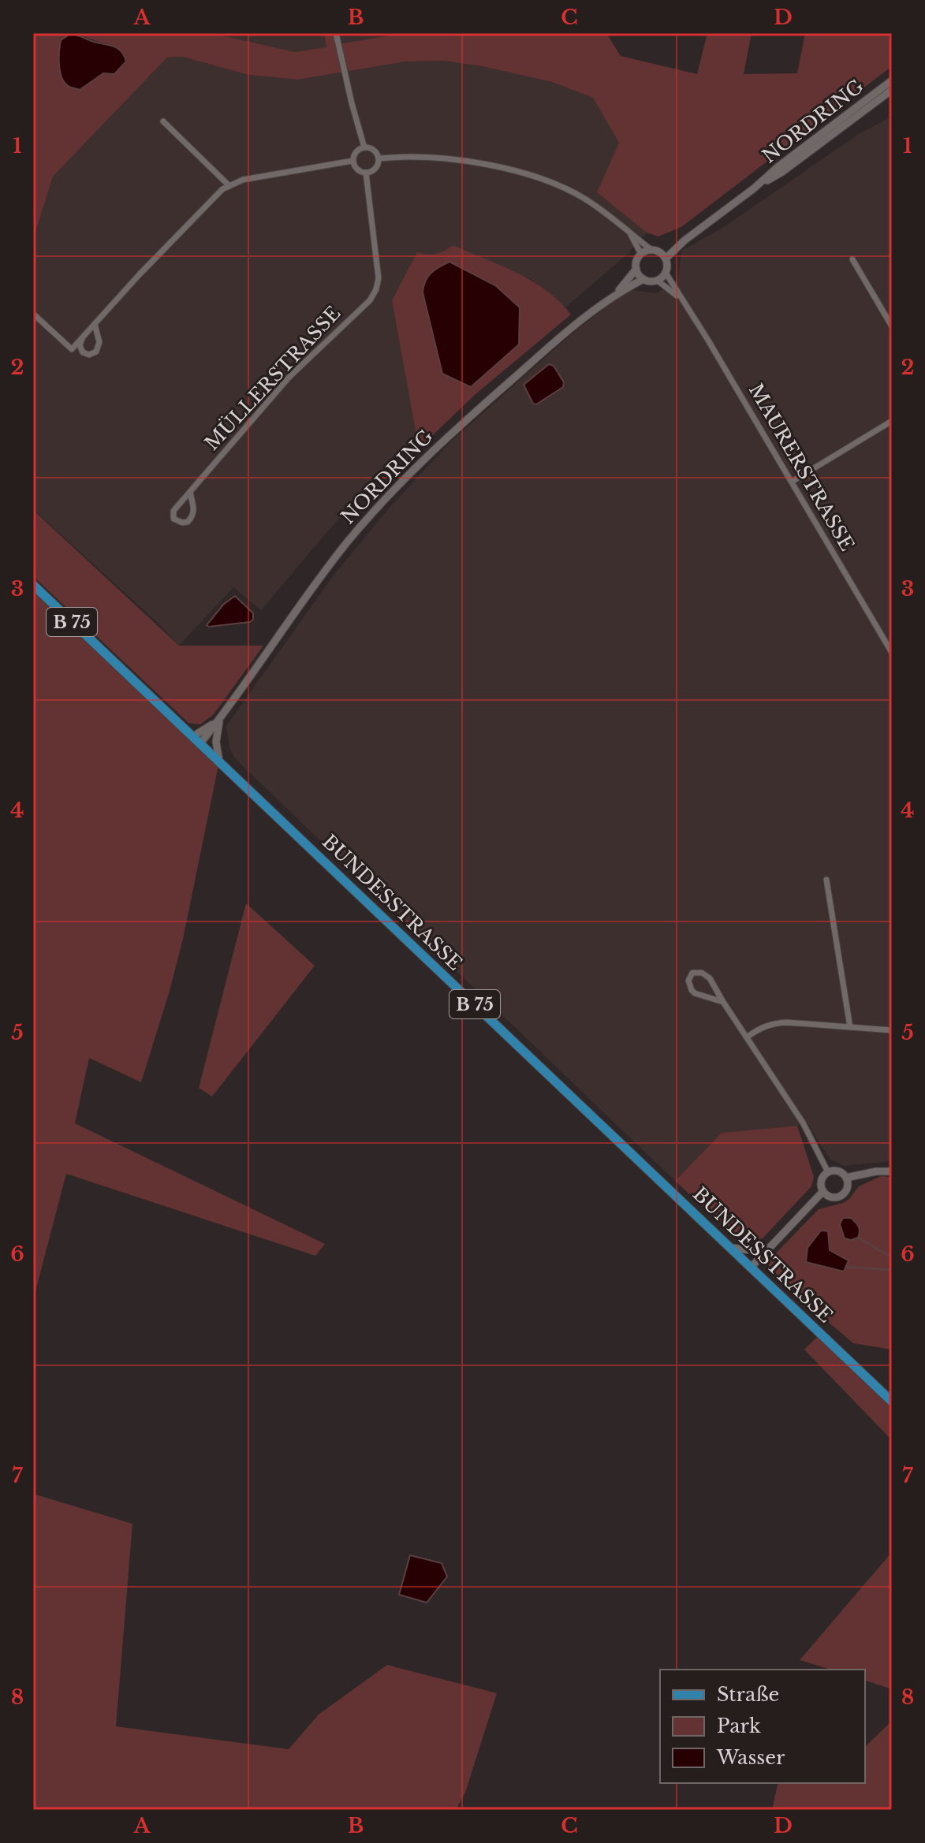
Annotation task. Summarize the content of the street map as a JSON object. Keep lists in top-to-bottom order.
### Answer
{
  "streets": {
    "main road": ["B 75", "BUNDESSTRASSE"],
    "street": ["NORDRING", "MÜLLERSTRASSE", "MAURERSTRASSE"]
  },
  "crossings": [
    ["NORDRING", "MAURERSTRASSE"],
    ["NORDRING", "BUNDESSTRASSE"]
  ],
  "legend": ["Straße", "Park", "Wasser"],
  "grid": {
    "columns": [
      "A",
      "B",
      "C",
      "D"
    ],
    "rows": [
      "1",
      "2",
      "3",
      "4",
      "5",
      "6",
      "7",
      "8"
    ]
  }
}
